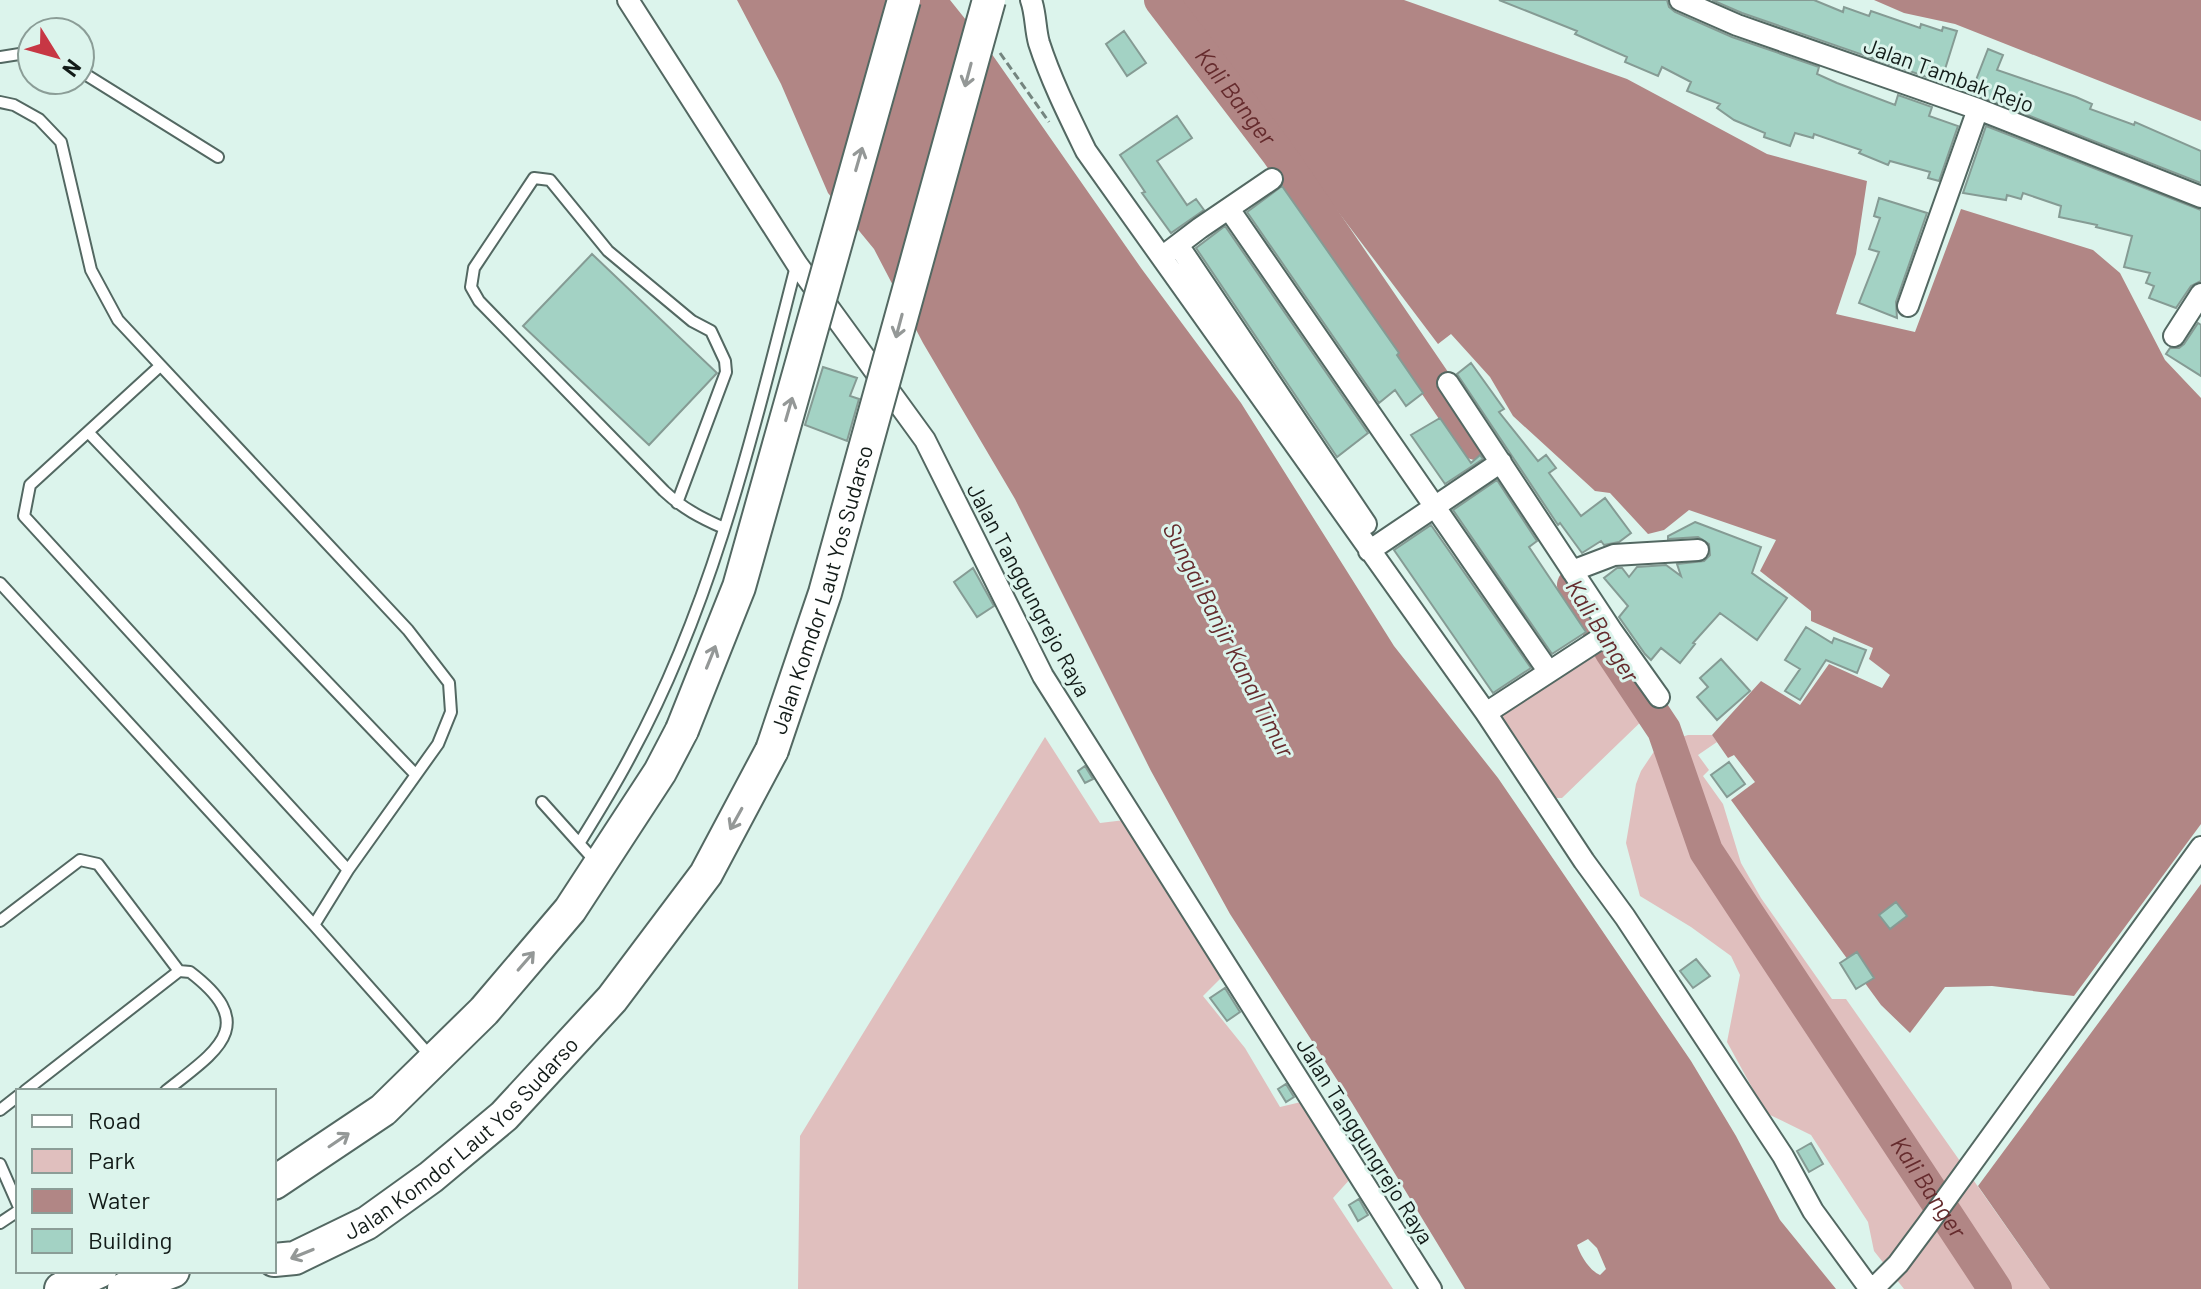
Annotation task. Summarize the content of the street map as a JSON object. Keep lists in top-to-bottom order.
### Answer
{
  "streets": {
    "highway": ["Jalan Komdor Laut Yos Sudarso"],
    "street": ["Jalan Tambak Rejo", "Jalan Tanggungrejo Raya"]
  },
  "water": ["Kali Banger", "Sungai Banjir Kanal Timur"],
  "legend": [
    "Road",
    "Park",
    "Water",
    "Building"
  ],
  "north": "bottom right"
}
